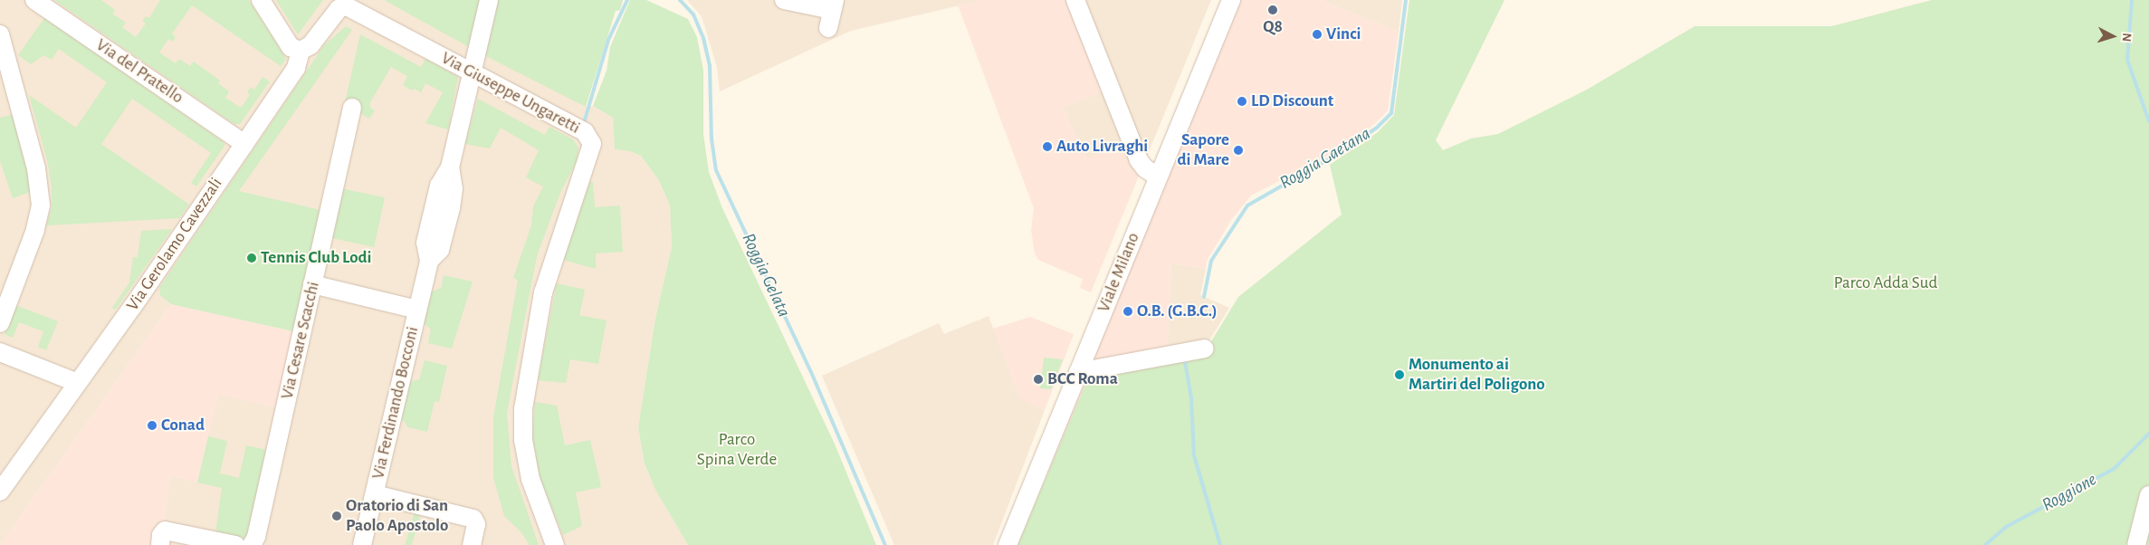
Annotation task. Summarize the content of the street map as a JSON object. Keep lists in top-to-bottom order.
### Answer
{
  "streets": {
    "street": [
      "Via del Pratello",
      "Via Giuseppe Ungaretti",
      "Via Gerolamo Cavezzali",
      "Viale Milano",
      "Via Cesare Scacchi",
      "Via Ferdinando Bocconi"
    ]
  },
  "crossings": [
    ["Via del Pratello", "Via Gerolamo Cavezzali"],
    ["Via Giuseppe Ungaretti", "Via Ferdinando Bocconi"]
  ],
  "water": ["Roggia Gaetana", "Roggia Gelata", "Roggione"],
  "parks": ["Parco Adda Sud", "Parco Spina Verde"],
  "places": [
    "Q8",
    "Vinci",
    "LD Discount",
    "Auto Livraghi",
    "Sapore di Mare",
    "Tennis Club Lodi",
    "O.B. (G.B.C.)",
    "Monumento ai Martiri del Poligono",
    "BCC Roma",
    "Conad",
    "Oratorio di San Paolo Apostolo"
  ],
  "north": "right"
}
